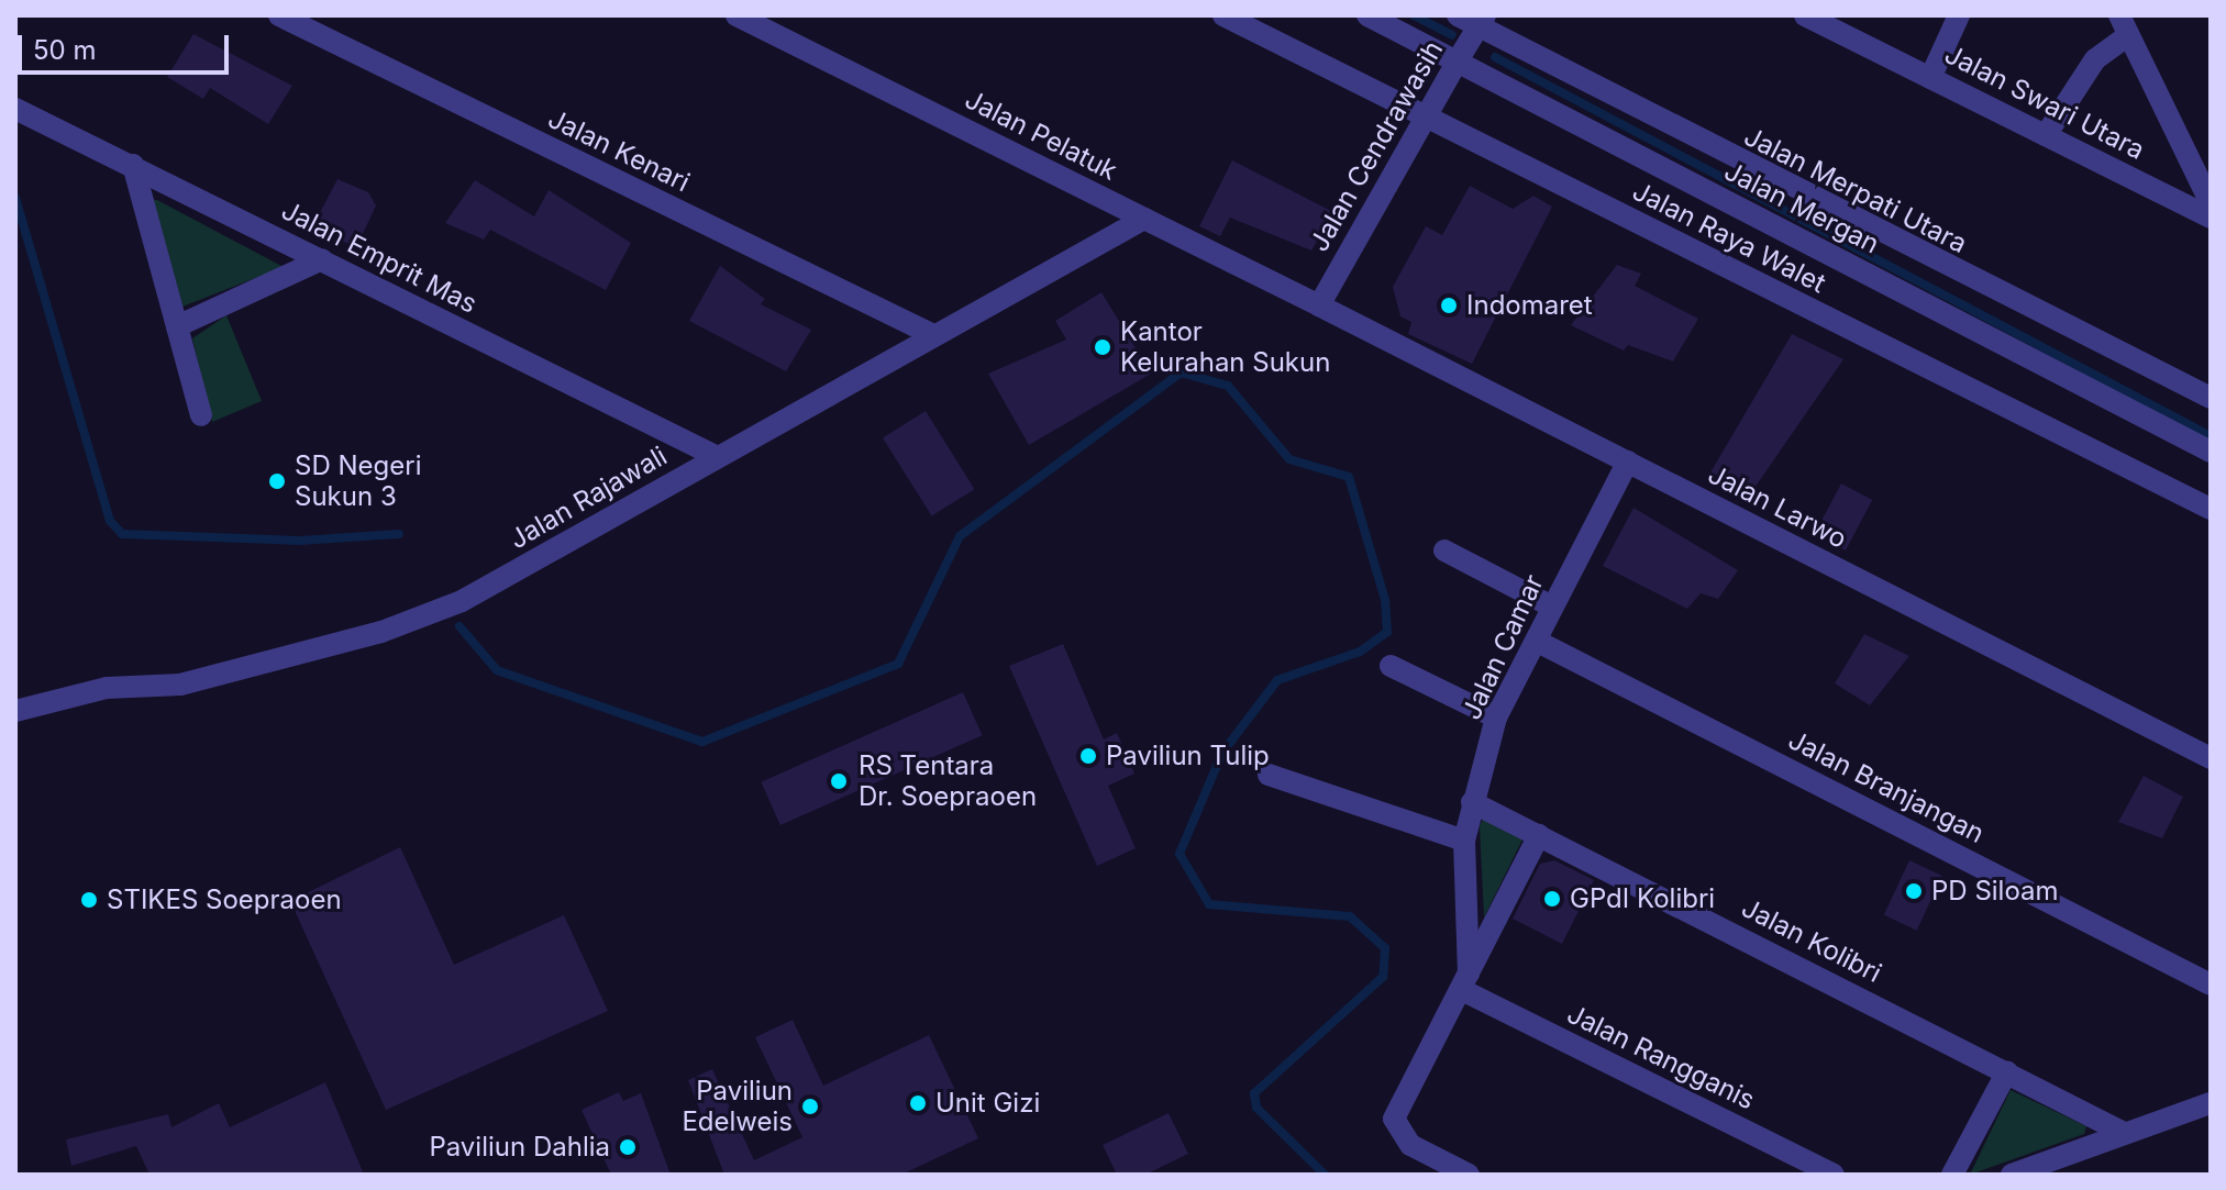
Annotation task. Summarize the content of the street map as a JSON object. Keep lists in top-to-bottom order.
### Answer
{
  "streets": {
    "street": [
      "Jalan Swari Utara",
      "Jalan Pelatuk",
      "Jalan Cendrawasih",
      "Jalan Kenari",
      "Jalan Merpati Utara",
      "Jalan Mergan",
      "Jalan Raya Walet",
      "Jalan Emprit Mas",
      "Jalan Rajawali",
      "Jalan Larwo",
      "Jalan Camar",
      "Jalan Branjangan",
      "Jalan Kolibri",
      "Jalan Rangganis"
    ]
  },
  "crossings": [
    ["Jalan Pelatuk", "Jalan Cendrawasih"],
    ["Jalan Pelatuk", "Jalan Rajawali"],
    ["Jalan Pelatuk", "Jalan Larwo"],
    ["Jalan Cendrawasih", "Jalan Merpati Utara"],
    ["Jalan Cendrawasih", "Jalan Mergan"],
    ["Jalan Cendrawasih", "Jalan Raya Walet"],
    ["Jalan Cendrawasih", "Jalan Larwo"],
    ["Jalan Kenari", "Jalan Rajawali"],
    ["Jalan Emprit Mas", "Jalan Rajawali"],
    ["Jalan Larwo", "Jalan Camar"],
    ["Jalan Camar", "Jalan Branjangan"],
    ["Jalan Camar", "Jalan Kolibri"],
    ["Jalan Camar", "Jalan Rangganis"]
  ],
  "places": [
    "Indomaret",
    "Kantor Kelurahan Sukun",
    "SD Negeri Sukun 3",
    "Paviliun Tulip",
    "RS Tentara Dr. Soepraoen",
    "PD Siloam",
    "GPdI Kolibri",
    "STIKES Soepraoen",
    "Unit Gizi",
    "Paviliun Edelweis",
    "Paviliun Dahlia"
  ],
  "scale_bar": "50 m"
}
